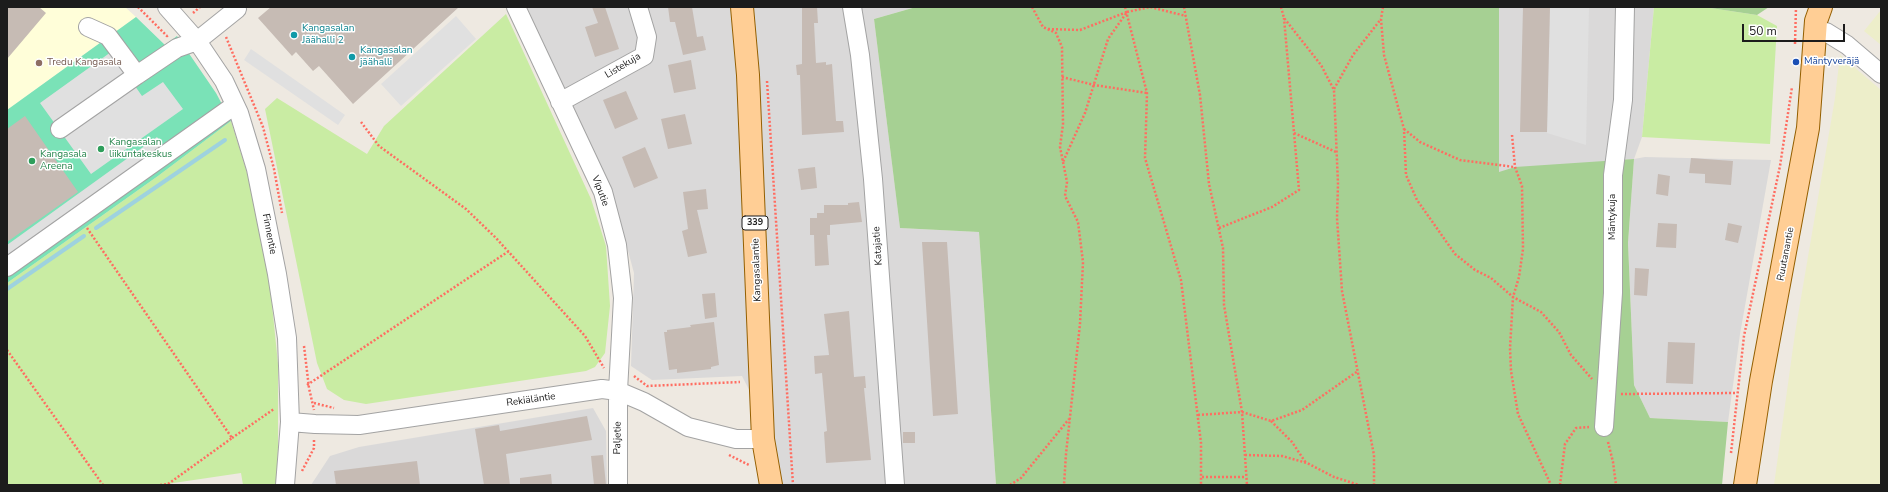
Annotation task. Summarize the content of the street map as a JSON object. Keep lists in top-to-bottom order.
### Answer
{
  "streets": {
    "main road": ["339", "Ruutanantie", "Kangasalantie"],
    "street": [
      "Listekuja",
      "Viputie",
      "Mäntykuja",
      "Finnentie",
      "Katajatie",
      "Rekiäläntie",
      "Paljetie"
    ]
  },
  "crossings": [
    ["Listekuja", "Viputie"],
    ["Viputie", "Rekiäläntie"],
    ["Viputie", "Paljetie"],
    ["Finnentie", "Rekiäläntie"],
    ["Kangasalantie", "Rekiäläntie"],
    ["Rekiäläntie", "Paljetie"]
  ],
  "places": [
    "Kangasalan Jäähalli 2",
    "Kangasalan jäähalli",
    "Mäntyveräjä",
    "Tredu Kangasala",
    "Kangasalan liikuntakeskus",
    "Kangasala Areena"
  ],
  "scale_bar": "50 m"
}
